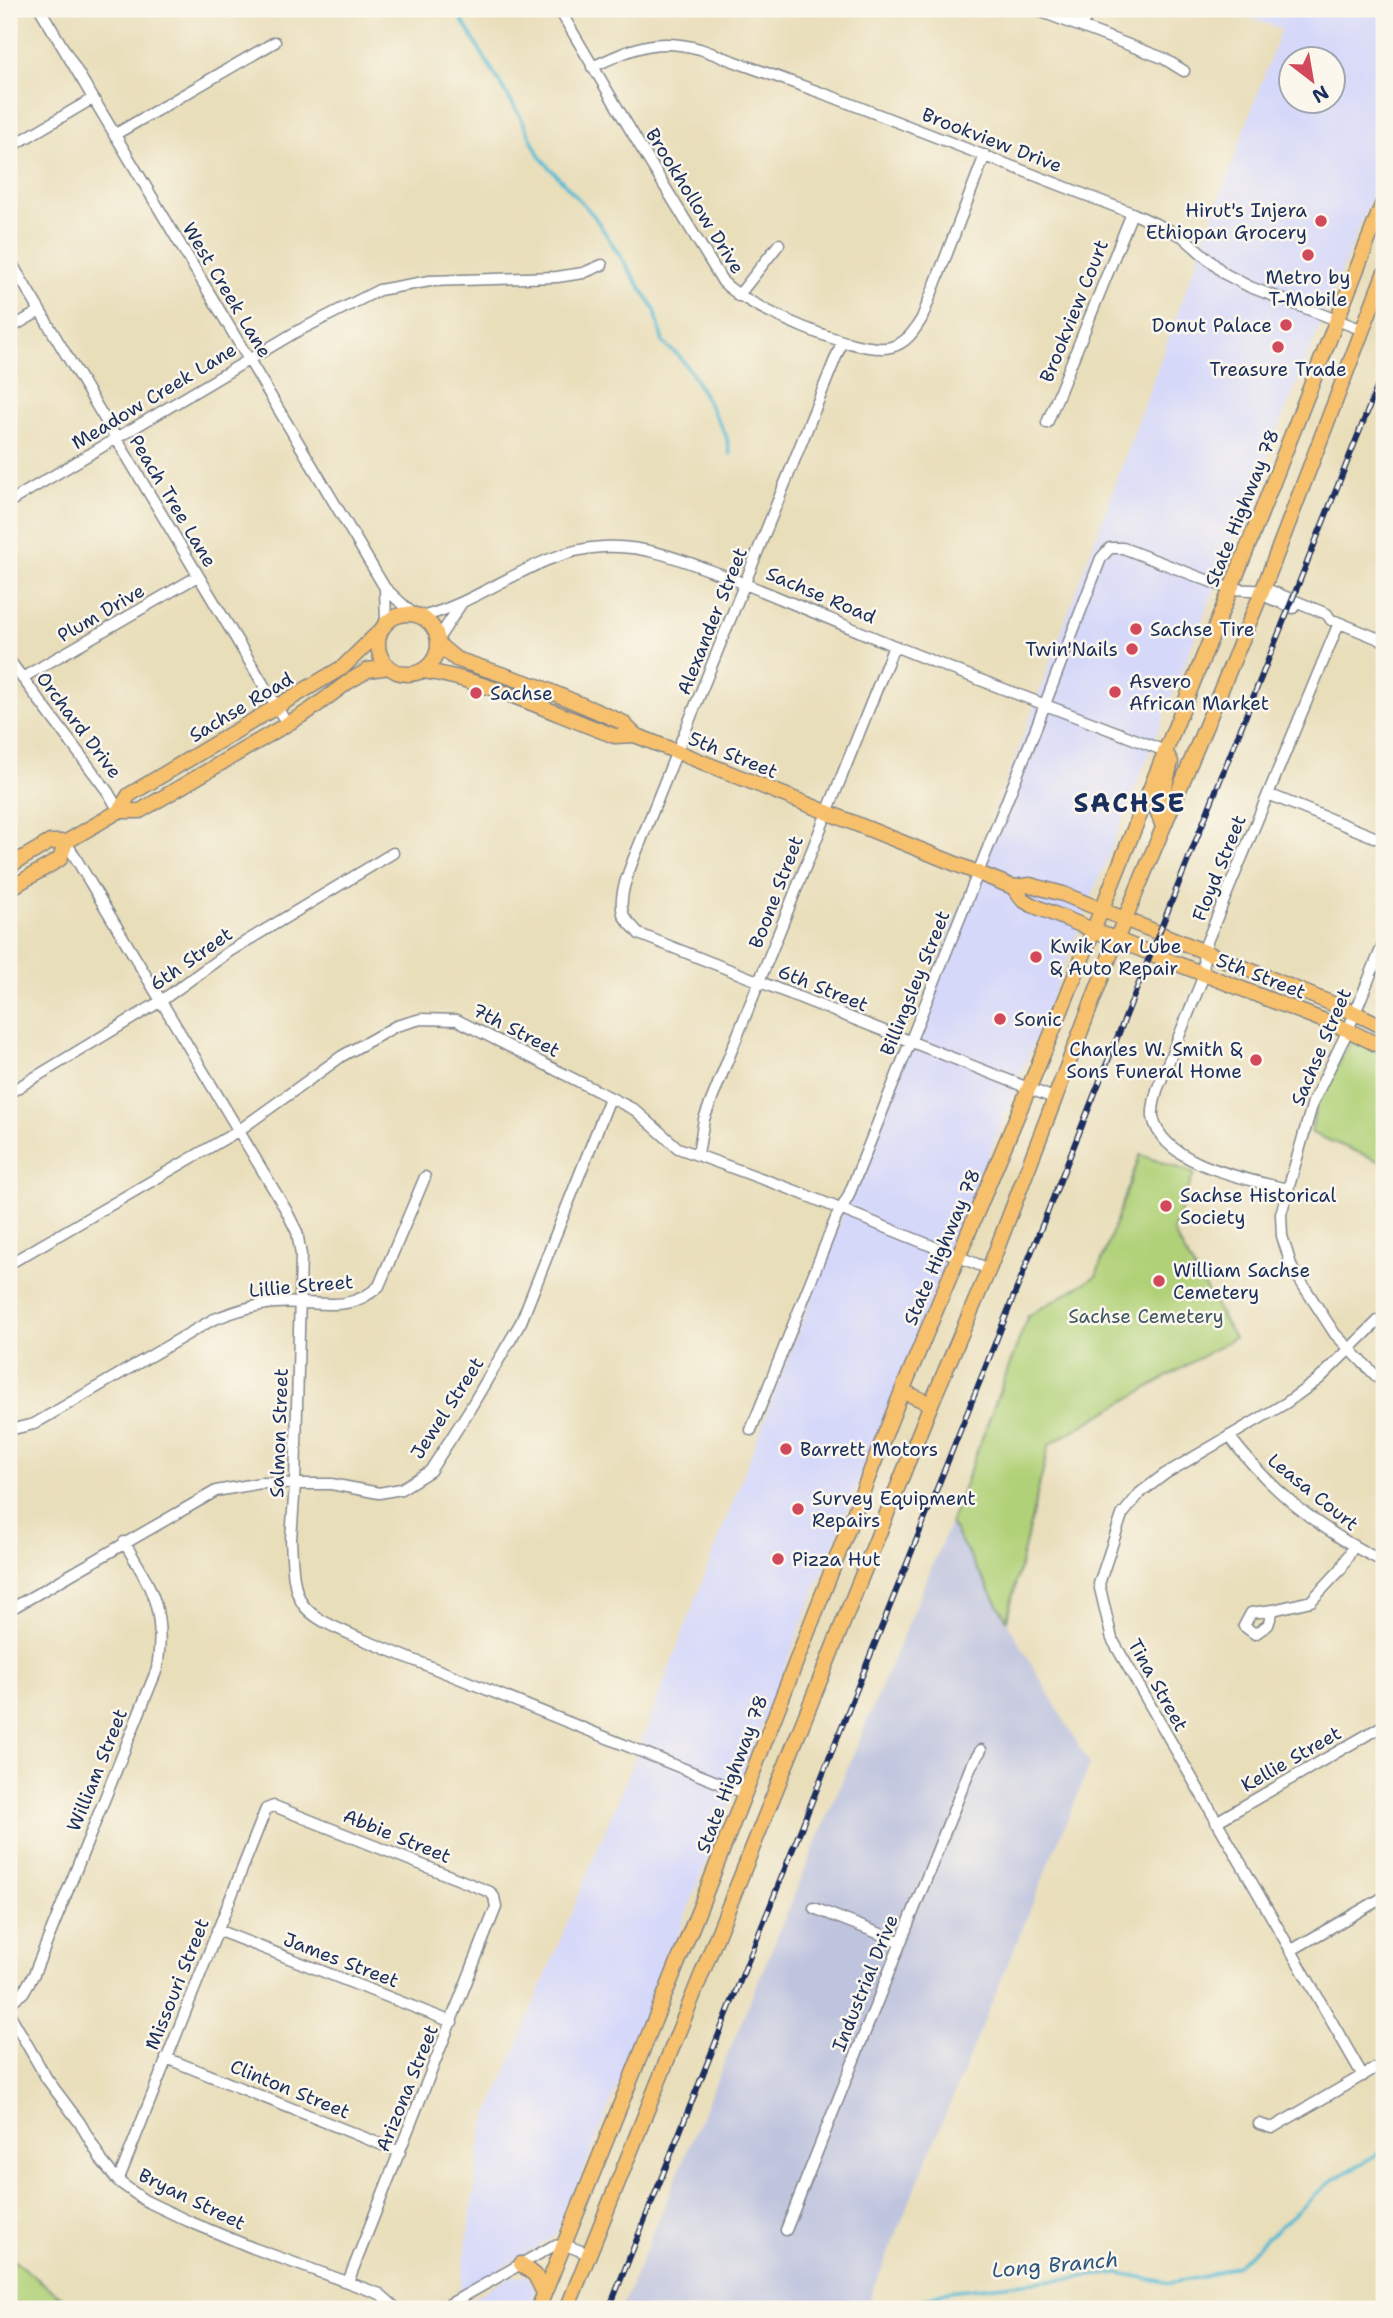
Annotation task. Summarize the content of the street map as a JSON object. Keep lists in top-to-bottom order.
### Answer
{
  "streets": {
    "main road": ["State Highway 78", "Sachse Road", "5th Street"],
    "street": [
      "Brookview Drive",
      "Brookhollow Drive",
      "West Creek Lane",
      "Brookview Court",
      "Meadow Creek Lane",
      "Peach Tree Lane",
      "Plum Drive",
      "Alexander Street",
      "Orchard Drive",
      "Floyd Street",
      "Boone Street",
      "6th Street",
      "Billingsley Street",
      "7th Street",
      "Sachse Street",
      "Lillie Street",
      "Jewel Street",
      "Salmon Street",
      "Leasa Court",
      "Tina Street",
      "Kellie Street",
      "William Street",
      "Abbie Street",
      "James Street",
      "Industrial Drive",
      "Missouri Street",
      "Arizona Street",
      "Clinton Street",
      "Bryan Street"
    ]
  },
  "crossings": [
    ["Brookview Drive", "Brookhollow Drive"],
    ["Brookview Drive", "Brookview Court"],
    ["Brookview Drive", "State Highway 78"],
    ["Brookhollow Drive", "Alexander Street"],
    ["West Creek Lane", "Meadow Creek Lane"],
    ["West Creek Lane", "Sachse Road"],
    ["West Creek Lane", "5th Street"],
    ["Meadow Creek Lane", "Peach Tree Lane"],
    ["Peach Tree Lane", "Sachse Road"],
    ["Peach Tree Lane", "Plum Drive"],
    ["State Highway 78", "Sachse Road"],
    ["State Highway 78", "5th Street"],
    ["State Highway 78", "6th Street"],
    ["State Highway 78", "Billingsley Street"],
    ["State Highway 78", "7th Street"],
    ["State Highway 78", "Salmon Street"],
    ["Sachse Road", "Alexander Street"],
    ["Sachse Road", "Orchard Drive"],
    ["Sachse Road", "5th Street"],
    ["Sachse Road", "Boone Street"],
    ["Sachse Road", "Billingsley Street"],
    ["Sachse Road", "Salmon Street"],
    ["Plum Drive", "Orchard Drive"],
    ["Alexander Street", "5th Street"],
    ["Alexander Street", "6th Street"],
    ["5th Street", "Floyd Street"],
    ["5th Street", "Boone Street"],
    ["5th Street", "Billingsley Street"],
    ["5th Street", "Sachse Street"],
    ["Floyd Street", "Sachse Street"],
    ["Boone Street", "6th Street"],
    ["Boone Street", "7th Street"],
    ["6th Street", "Billingsley Street"],
    ["6th Street", "Salmon Street"],
    ["Billingsley Street", "7th Street"],
    ["7th Street", "Jewel Street"],
    ["7th Street", "Salmon Street"],
    ["Sachse Street", "Tina Street"],
    ["Lillie Street", "Salmon Street"],
    ["Jewel Street", "Salmon Street"],
    ["Jewel Street", "William Street"],
    ["Leasa Court", "Tina Street"],
    ["Tina Street", "Kellie Street"],
    ["Abbie Street", "Missouri Street"],
    ["Abbie Street", "Arizona Street"],
    ["James Street", "Missouri Street"],
    ["James Street", "Arizona Street"],
    ["Missouri Street", "Clinton Street"],
    ["Missouri Street", "Bryan Street"],
    ["Arizona Street", "Clinton Street"],
    ["Arizona Street", "Bryan Street"]
  ],
  "districts": ["SACHSE"],
  "water": ["Long Branch"],
  "parks": ["Sachse Cemetery"],
  "places": [
    "Hirut's Injera Ethiopan Grocery",
    "Metro by T-Mobile",
    "Donut Palace",
    "Treasure Trade",
    "Sachse Tire",
    "Twin'Nails",
    "Asvero African Market",
    "Sachse",
    "Kwik Kar Lube & Auto Repair",
    "Sonic",
    "Charles W. Smith & Sons Funeral Home",
    "Sachse Historical Society",
    "William Sachse Cemetery",
    "Barrett Motors",
    "Survey Equipment Repairs",
    "Pizza Hut"
  ],
  "north": "bottom right"
}
